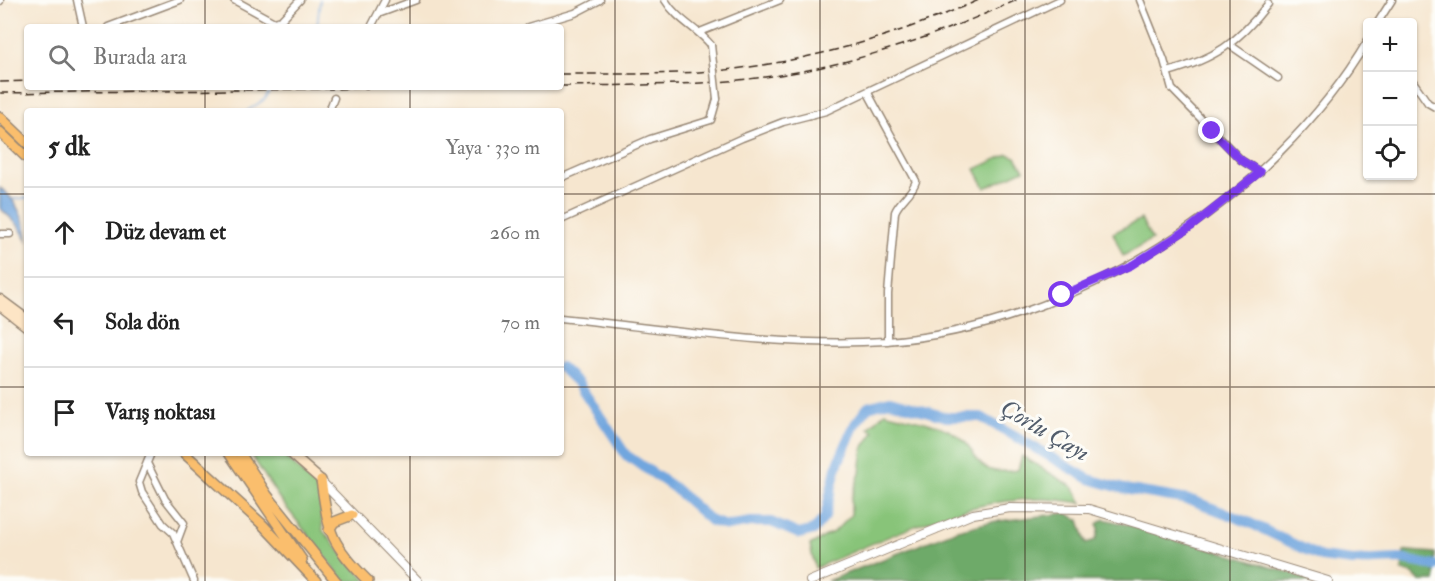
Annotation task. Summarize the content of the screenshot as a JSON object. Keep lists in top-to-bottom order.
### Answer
{
  "water": ["Çorlu Çayı"],
  "page": {
    "map_buttons": ["+", "−"],
    "search": "Burada ara",
    "heading": ["5 dk", "Yaya · 330 m"],
    "list": [
      ["Düz devam et", "260 m"],
      ["Sola dön", "70 m"],
      "Varış noktası"
    ]
  }
}
